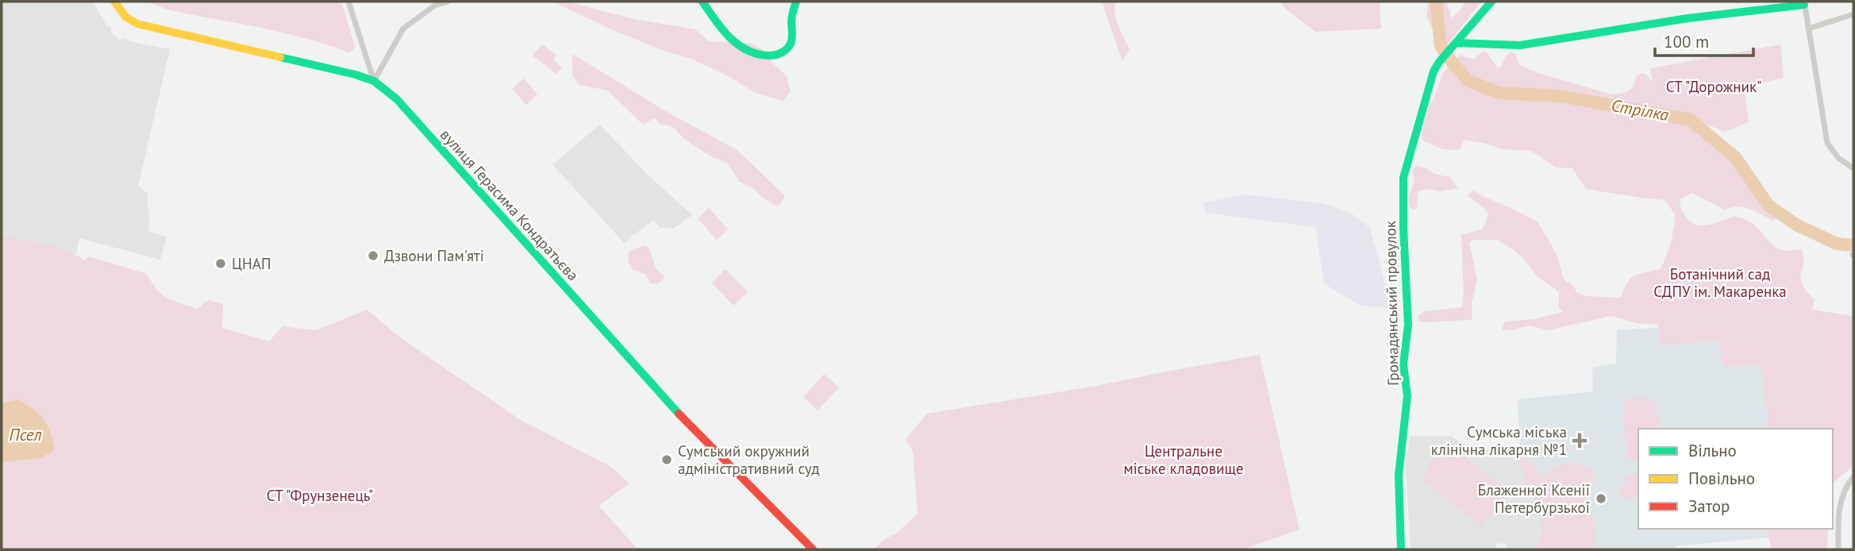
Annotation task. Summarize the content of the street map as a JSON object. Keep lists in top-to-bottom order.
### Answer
{
  "streets": {
    "street": ["вулиця Герасима Кондратьєва", "Громадянський провулок"]
  },
  "water": ["Стрілка", "Псел"],
  "parks": [
    "СТ \"Дорожник\"",
    "Ботанічний сад СДПУ ім. Макаренка",
    "Центральне міське кладовище",
    "СТ \"Фрунзенець\""
  ],
  "places": {
    "other": [
      "Дзвони Пам'яті",
      "ЦНАП",
      "Сумський окружний адміністративний суд",
      "Блаженної Ксенії Петербурзької"
    ],
    "health": ["Сумська міська клінічна лікарня №1"]
  },
  "legend": ["Вільно", "Повільно", "Затор"],
  "scale_bar": "100 m"
}
